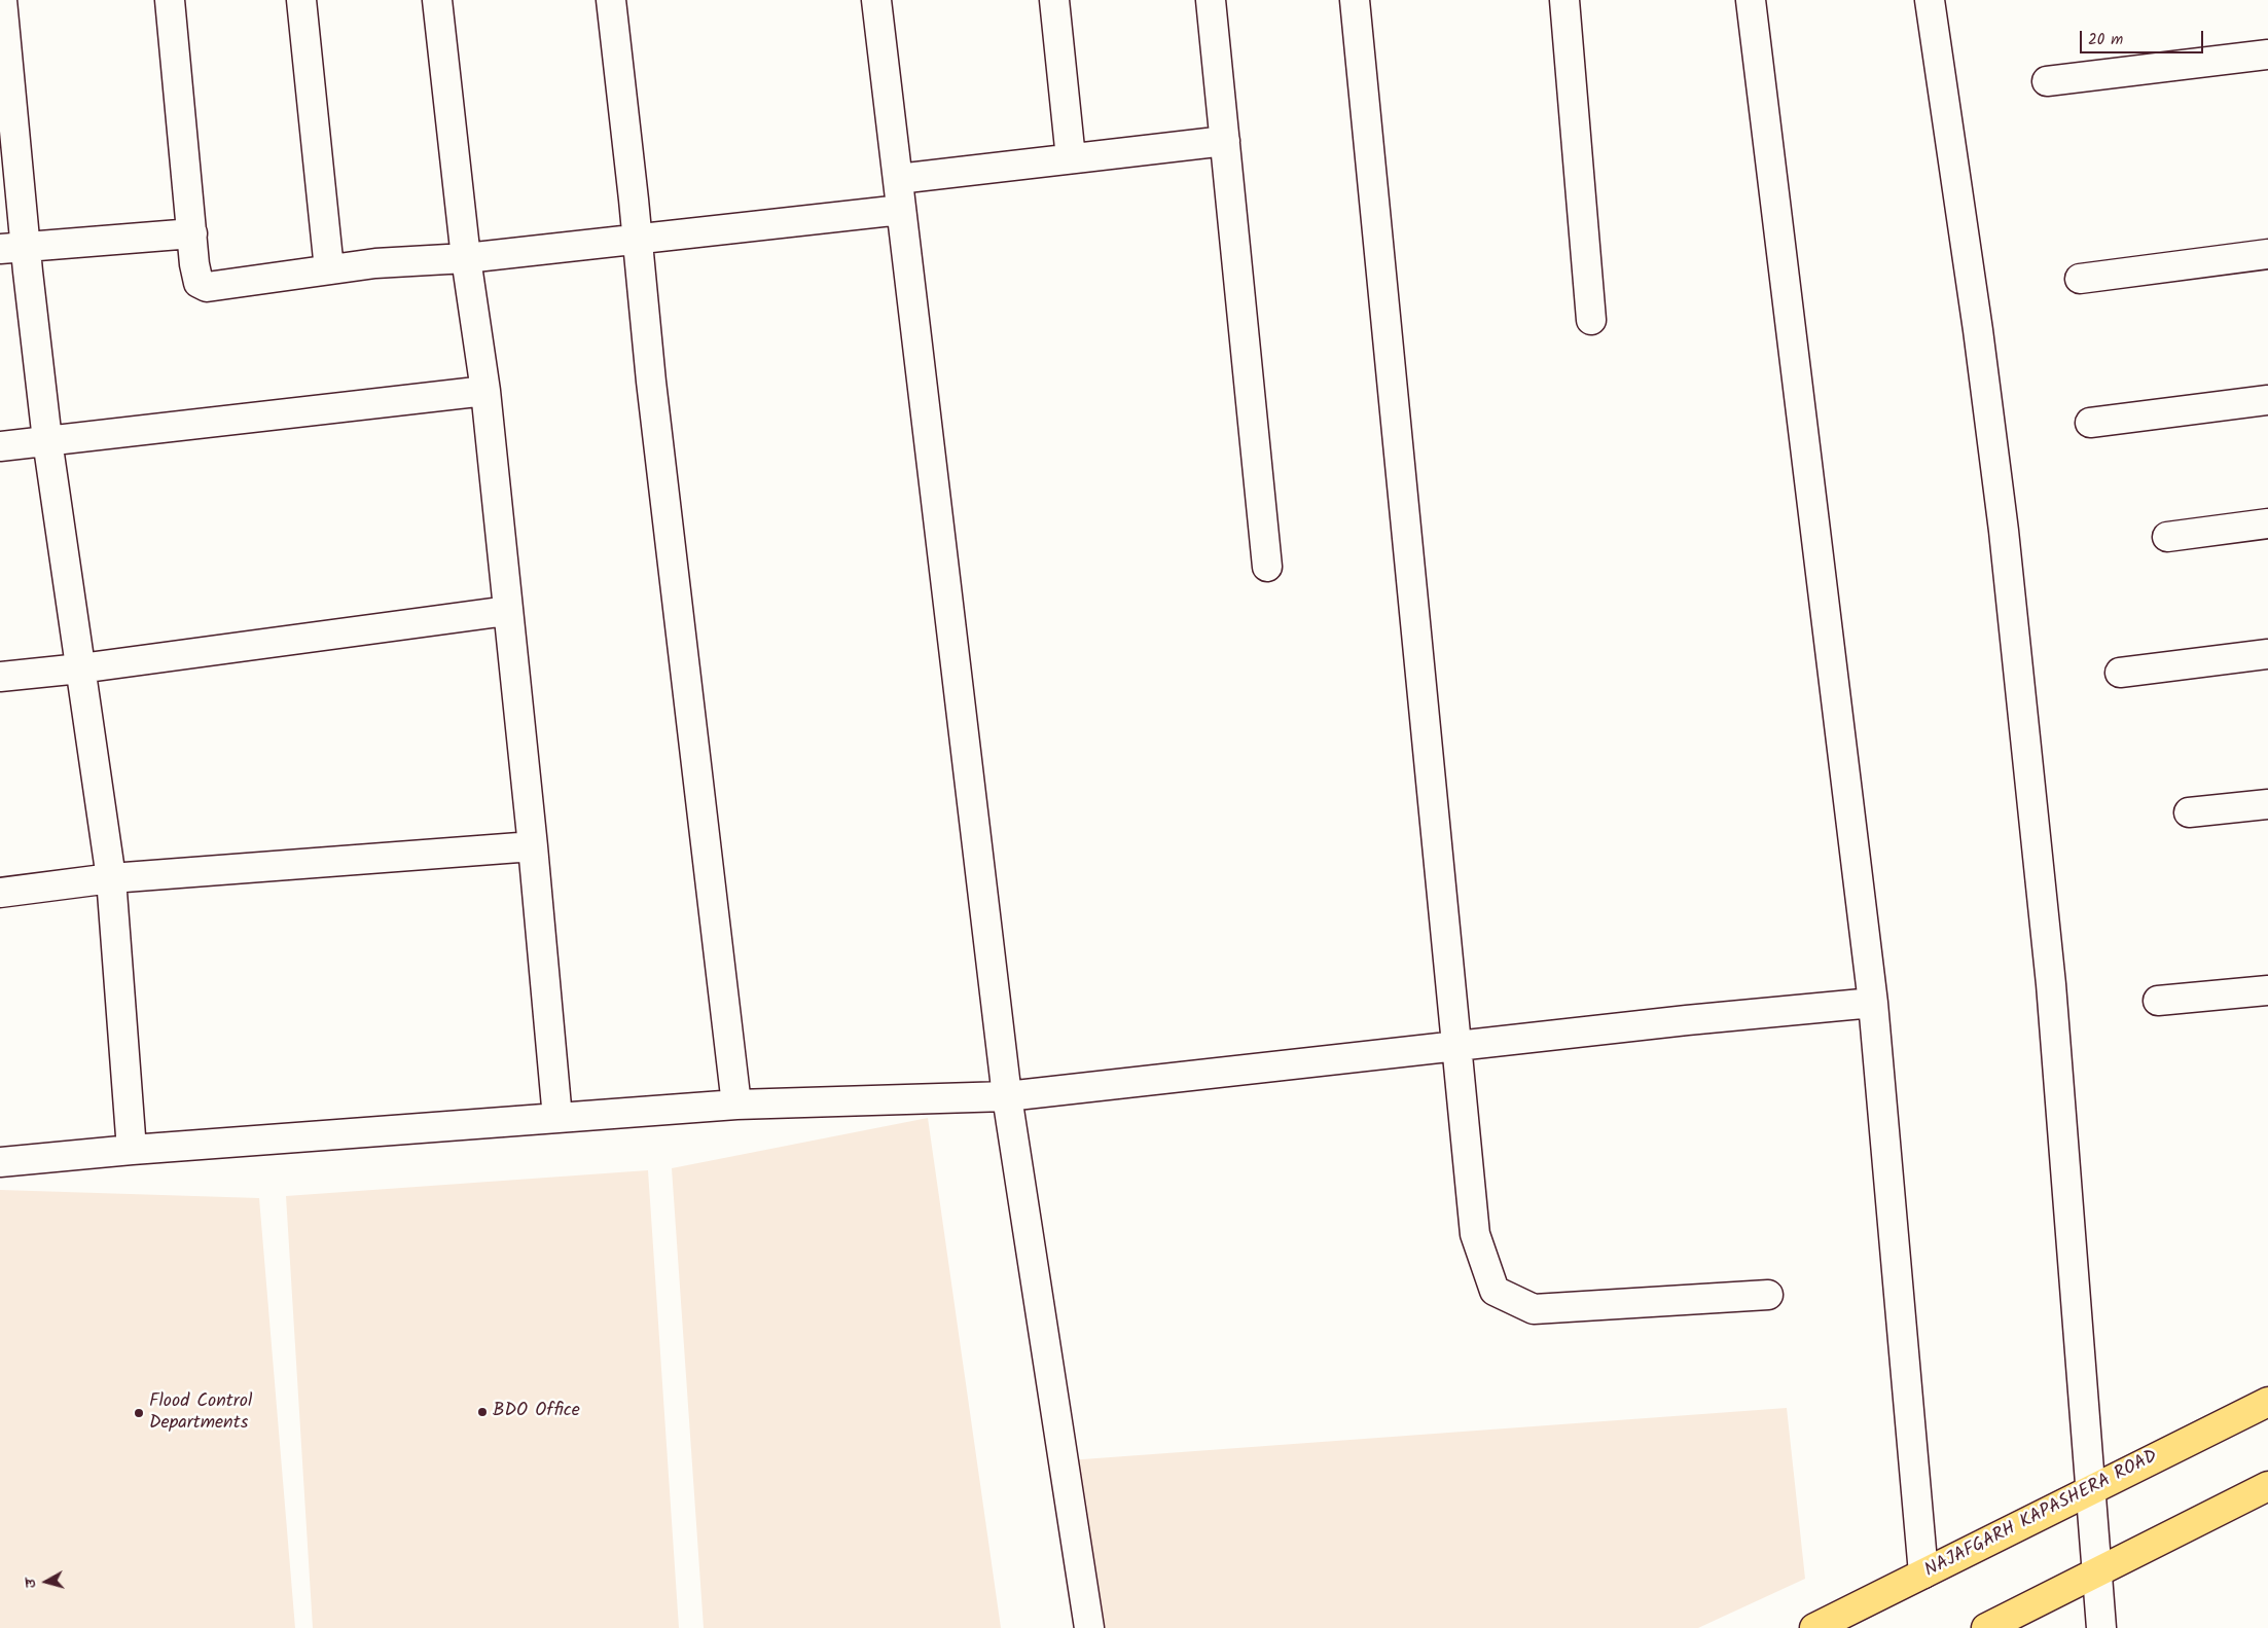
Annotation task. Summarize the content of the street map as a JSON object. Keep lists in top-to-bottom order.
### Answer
{
  "streets": {
    "main road": ["NAJAFGARH KAPASHERA ROAD"]
  },
  "places": ["BDO Office", "Flood Control Departments"],
  "scale_bar": "20 m",
  "north": "left"
}
